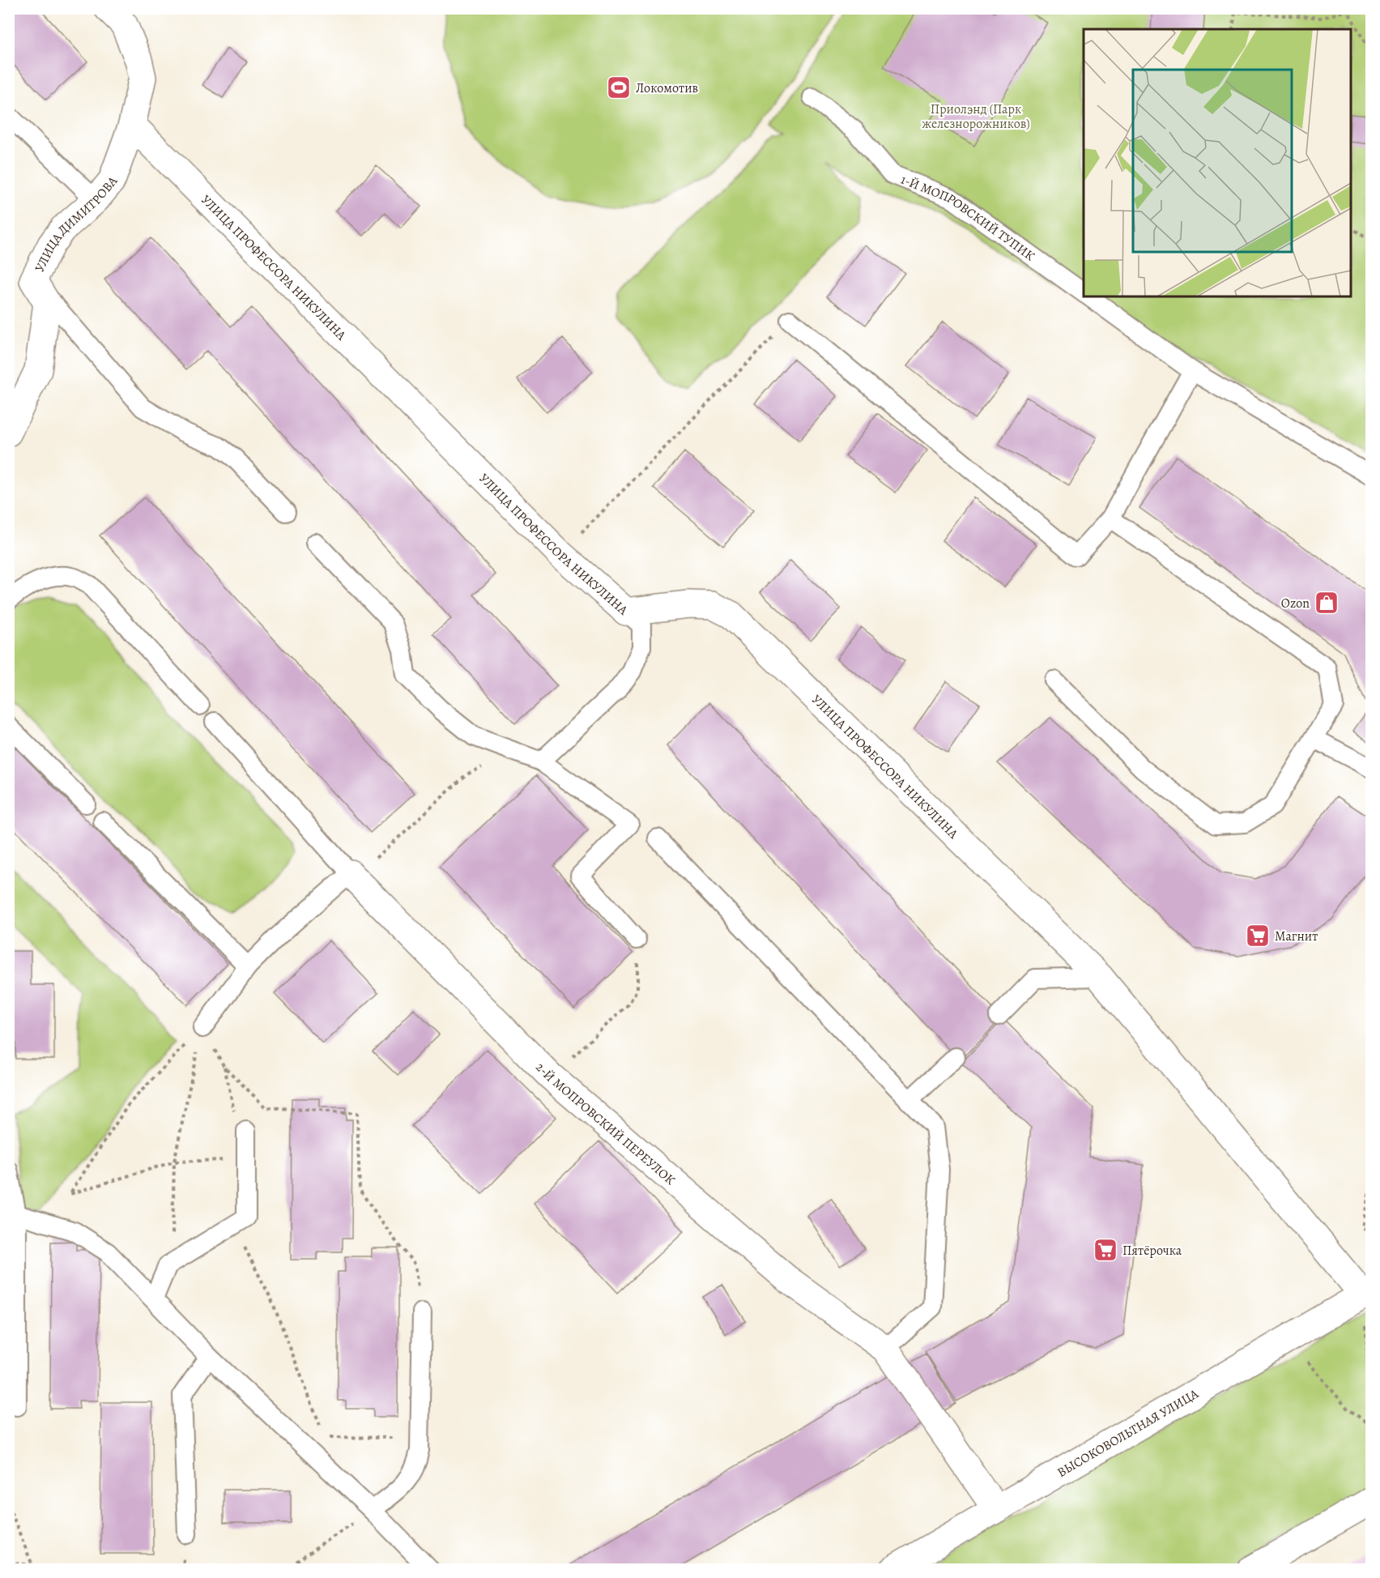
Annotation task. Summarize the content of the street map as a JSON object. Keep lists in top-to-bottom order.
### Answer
{
  "streets": {
    "street": [
      "УЛИЦА ДИМИТРОВА",
      "УЛИЦА ПРОФЕССОРА НИКУЛИНА",
      "2-Й МОПРОВСКИЙ ПЕРЕУЛОК",
      "ВЫСОКОВОЛЬТНАЯ УЛИЦА"
    ],
    "lane": ["1-Й МОПРОВСКИЙ ТУПИК"]
  },
  "crossings": [
    ["УЛИЦА ДИМИТРОВА", "УЛИЦА ПРОФЕССОРА НИКУЛИНА"],
    ["УЛИЦА ПРОФЕССОРА НИКУЛИНА", "ВЫСОКОВОЛЬТНАЯ УЛИЦА"],
    ["2-Й МОПРОВСКИЙ ПЕРЕУЛОК", "ВЫСОКОВОЛЬТНАЯ УЛИЦА"]
  ],
  "parks": ["Приолэнд (Парк железнорожников)"],
  "places": {
    "sports": ["Локомотив"],
    "shop": ["Ozon"],
    "supermarket": ["Магнит", "Пятёрочка"]
  }
}
